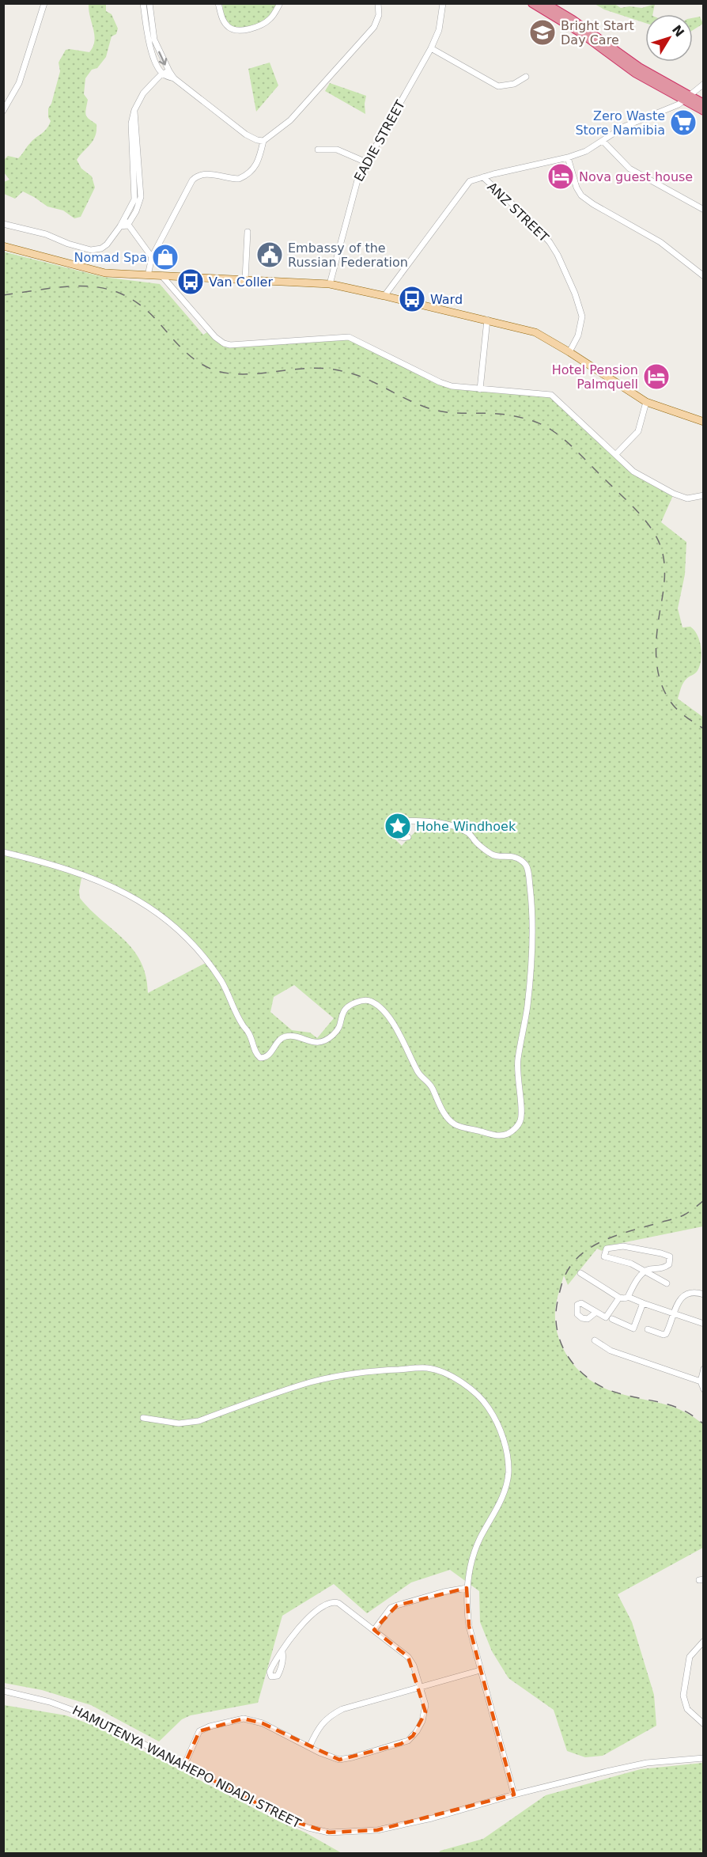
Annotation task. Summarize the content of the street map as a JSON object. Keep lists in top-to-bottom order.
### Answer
{
  "streets": {
    "street": ["EADIE STREET", "ANZ STREET", "HAMUTENYA WANAHEPO NDADI STREET"]
  },
  "places": {
    "school or university": ["Bright Start Day Care"],
    "supermarket": ["Zero Waste Store Namibia"],
    "hotel": ["Nova guest house", "Hotel Pension Palmquell"],
    "public building": ["Embassy of the Russian Federation"],
    "shop": ["Nomad Spa"],
    "bus stop": ["Van Coller", "Ward"],
    "place": ["Hohe Windhoek"]
  },
  "north": "top right"
}
